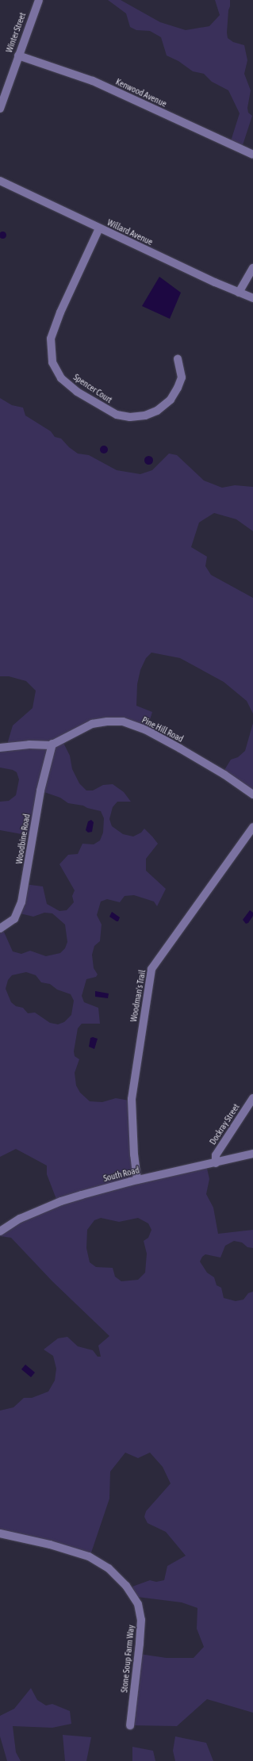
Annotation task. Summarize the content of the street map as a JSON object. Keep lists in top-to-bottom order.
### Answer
{
  "streets": {
    "street": [
      "Winter Street",
      "Kenwood Avenue",
      "Willard Avenue",
      "Spencer Court",
      "Pine Hill Road",
      "Woodbine Road",
      "Woodman's Trail",
      "Dockray Street",
      "South Road",
      "Stone Soup Farm Way"
    ]
  },
  "crossings": [
    ["Winter Street", "Kenwood Avenue"],
    ["Willard Avenue", "Spencer Court"],
    ["Pine Hill Road", "Woodbine Road"],
    ["Woodman's Trail", "South Road"],
    ["Dockray Street", "South Road"]
  ]
}
